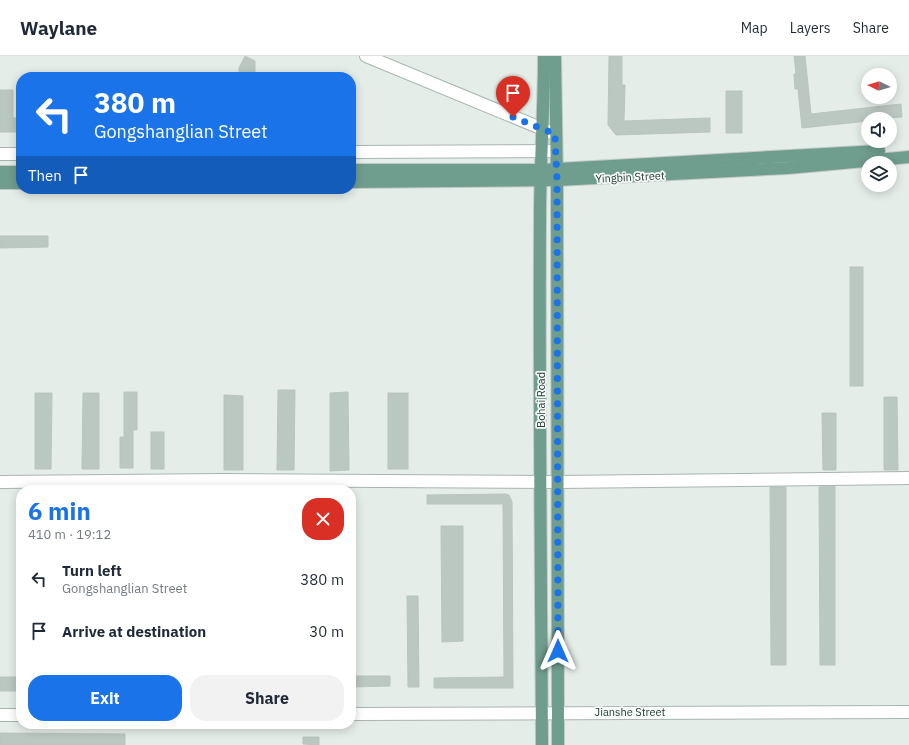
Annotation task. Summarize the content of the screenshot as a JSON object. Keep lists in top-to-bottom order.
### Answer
{
  "streets": {
    "main road": ["Yingbin Street", "Bohai Road"],
    "street": ["Jianshe Street"]
  },
  "crossings": [
    ["Yingbin Street", "Bohai Road"],
    ["Bohai Road", "Jianshe Street"]
  ],
  "north": "left",
  "page": {
    "header": "Waylane",
    "nav": ["Map", "Layers", "Share"],
    "turn": ["380 m", "Gongshanglian Street"],
    "then": "Then",
    "heading": ["6 min", "410 m · 19:12"],
    "list": [
      {
        "name": "Turn left",
        "note": "Gongshanglian Street",
        "value": "380 m"
      },
      {
        "name": "Arrive at destination",
        "value": "30 m"
      }
    ],
    "buttons": ["Exit", "Share"]
  }
}
